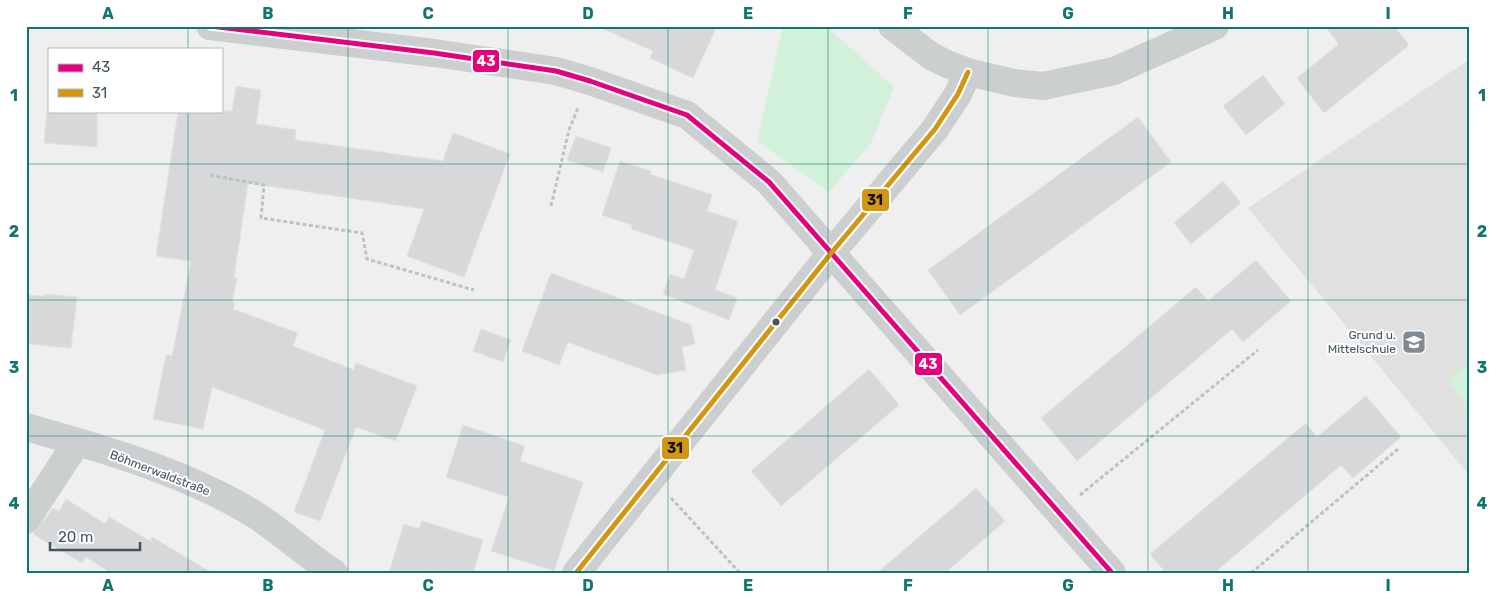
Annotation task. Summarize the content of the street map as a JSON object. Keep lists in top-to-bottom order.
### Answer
{
  "streets": {
    "street": ["Böhmerwaldstraße"]
  },
  "places": {
    "school or university": ["Grund u. Mittelschule"]
  },
  "lines": ["transit line 43", "transit line 31"],
  "legend": ["43", "31"],
  "scale_bar": "20 m",
  "grid": {
    "columns": [
      "A",
      "B",
      "C",
      "D",
      "E",
      "F",
      "G",
      "H",
      "I"
    ],
    "rows": [
      "1",
      "2",
      "3",
      "4"
    ]
  }
}
